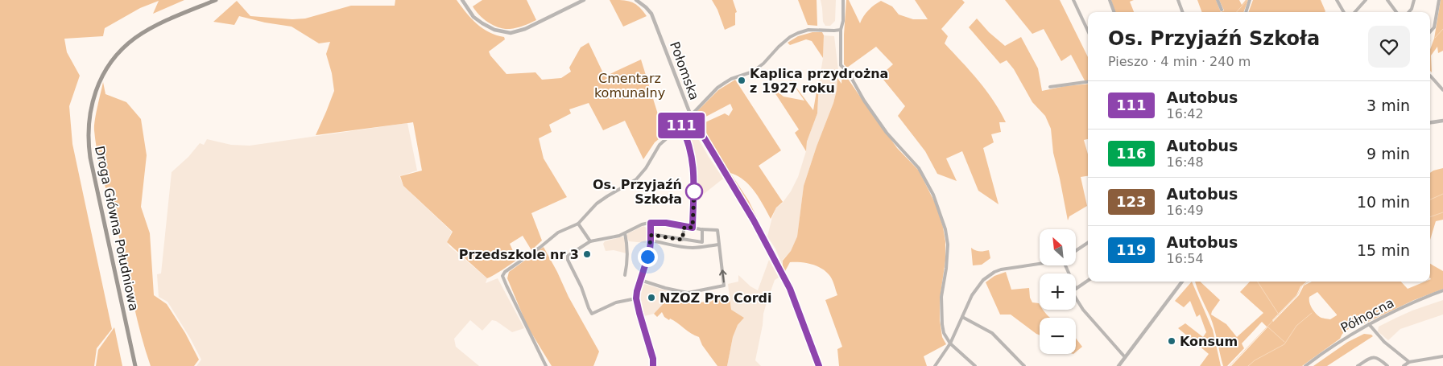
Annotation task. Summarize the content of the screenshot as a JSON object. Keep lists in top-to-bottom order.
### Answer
{
  "streets": {
    "main road": ["Droga Główna Południowa"],
    "street": ["Połomska", "Północna"]
  },
  "parks": ["Cmentarz komunalny"],
  "places": [
    "Kaplica przydrożna z 1927 roku",
    "Os. Przyjaźń Szkoła",
    "Przedszkole nr 3",
    "NZOZ Pro Cordi",
    "Konsum"
  ],
  "lines": ["bus line 111"],
  "north": "top left",
  "page": {
    "on_map": "111",
    "heading": ["Os. Przyjaźń Szkoła", "Pieszo · 4 min · 240 m"],
    "list": [
      {
        "mark": "111",
        "name": "Autobus",
        "note": "16:42",
        "value": "3 min"
      },
      {
        "mark": "116",
        "name": "Autobus",
        "note": "16:48",
        "value": "9 min"
      },
      {
        "mark": "123",
        "name": "Autobus",
        "note": "16:49",
        "value": "10 min"
      },
      {
        "mark": "119",
        "name": "Autobus",
        "note": "16:54",
        "value": "15 min"
      }
    ],
    "map_buttons": ["+", "−"]
  }
}
